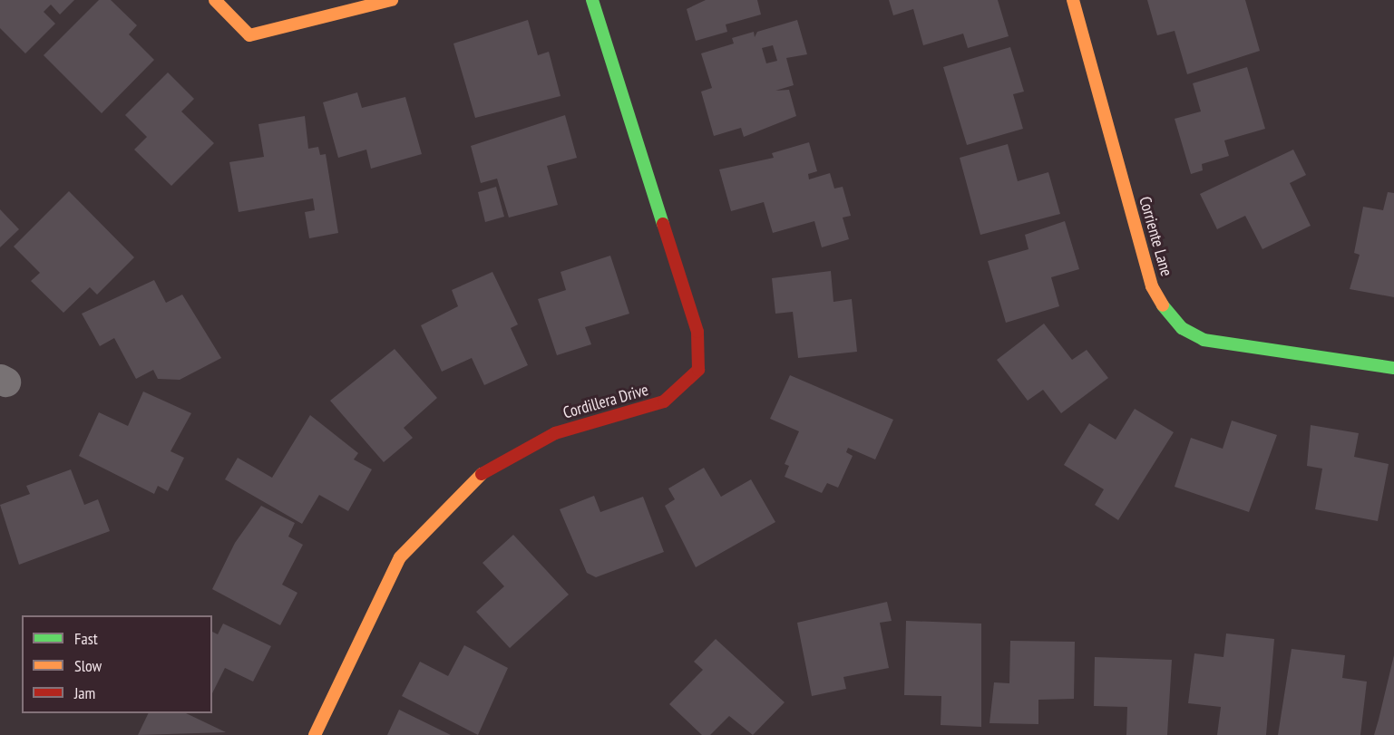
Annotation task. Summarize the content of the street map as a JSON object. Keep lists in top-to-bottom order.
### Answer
{
  "streets": {
    "street": ["Corriente Lane", "Cordillera Drive"]
  },
  "legend": ["Fast", "Slow", "Jam"]
}
